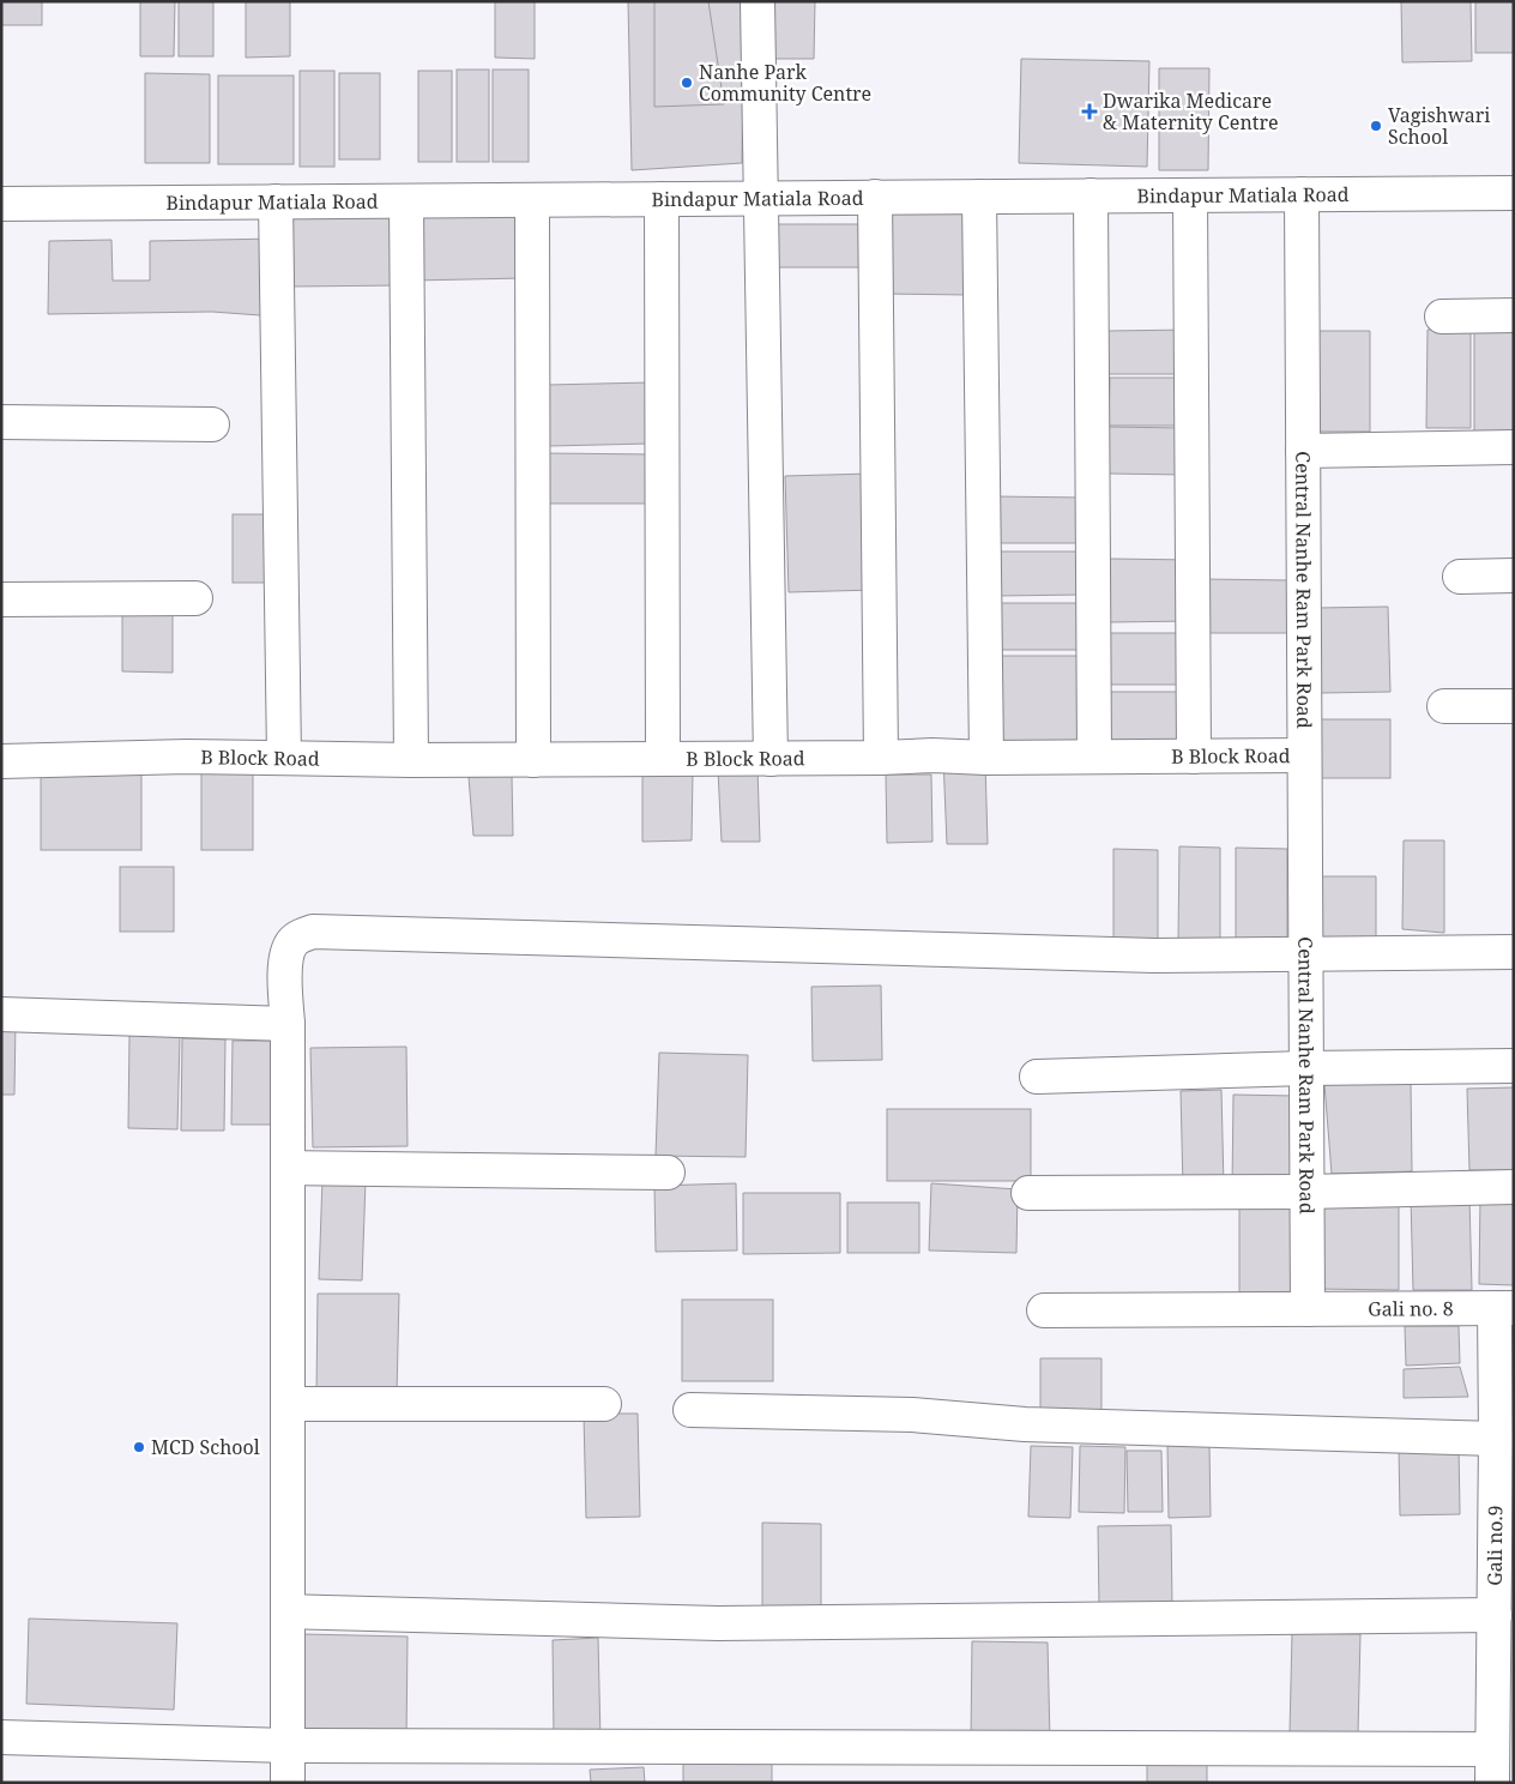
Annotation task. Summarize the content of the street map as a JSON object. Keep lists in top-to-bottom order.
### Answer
{
  "streets": {
    "street": [
      "Bindapur Matiala Road",
      "Central Nanhe Ram Park Road",
      "B Block Road",
      "Gali no. 8",
      "Gali no.9"
    ]
  },
  "crossings": [
    ["Bindapur Matiala Road", "Central Nanhe Ram Park Road"],
    ["Central Nanhe Ram Park Road", "B Block Road"],
    ["Central Nanhe Ram Park Road", "Gali no. 8"],
    ["Gali no. 8", "Gali no.9"]
  ],
  "places": {
    "other": ["Nanhe Park Community Centre", "Vagishwari School", "MCD School"],
    "health": ["Dwarika Medicare & Maternity Centre"]
  }
}
